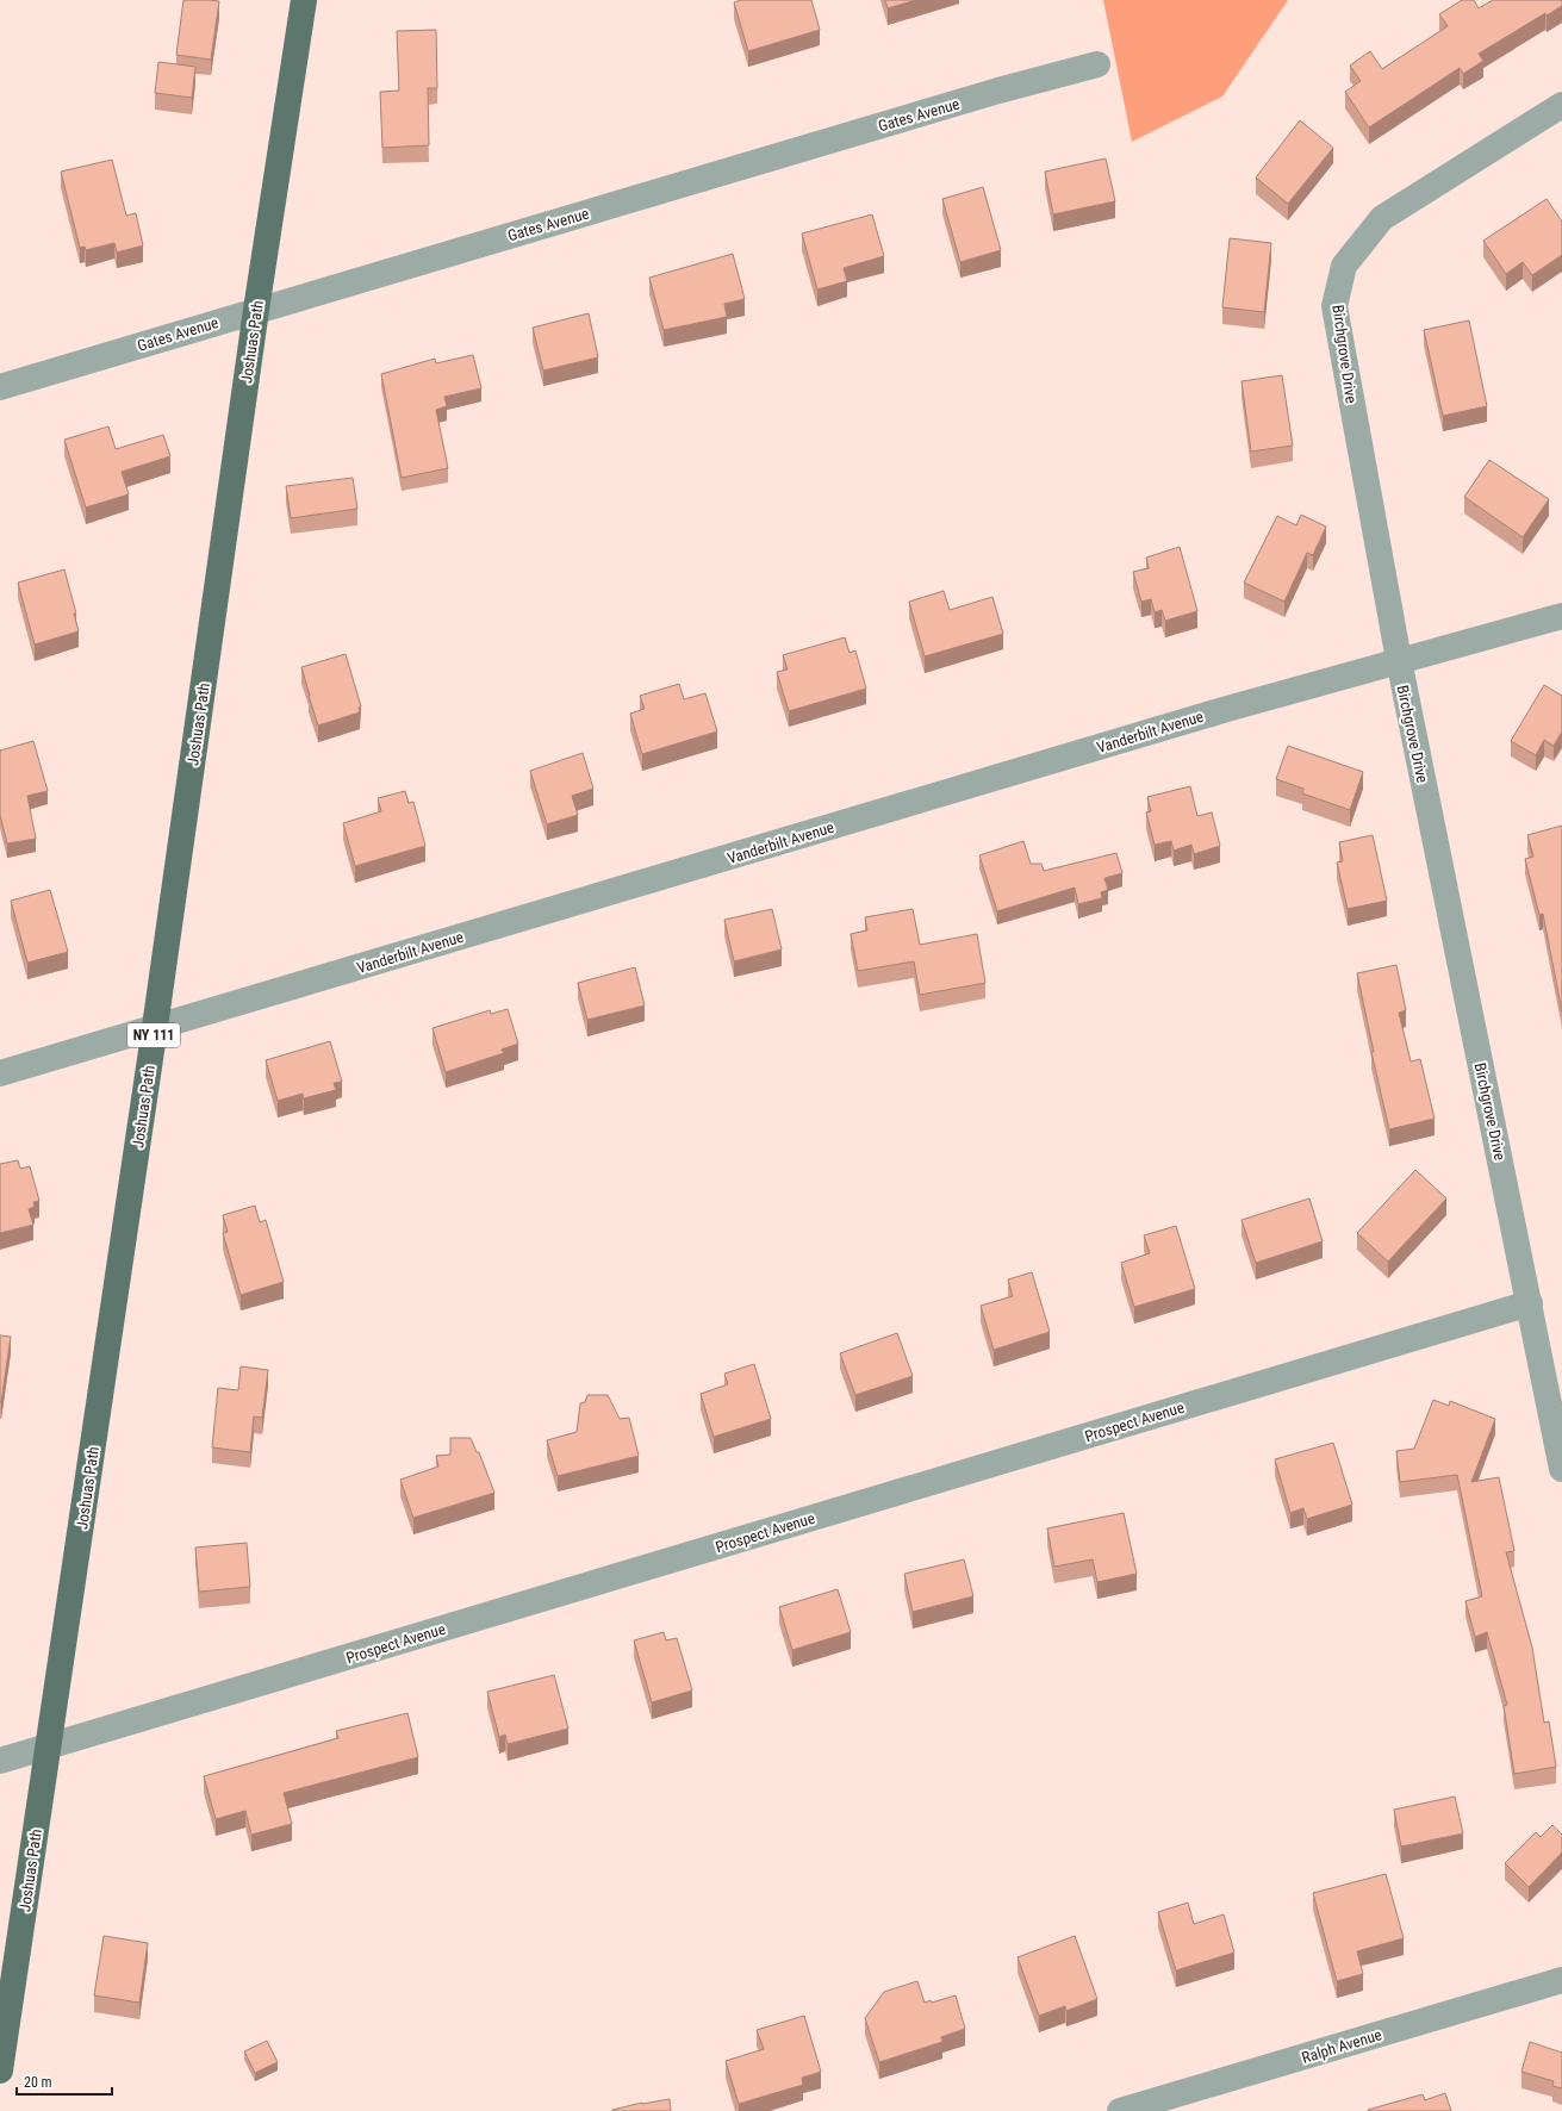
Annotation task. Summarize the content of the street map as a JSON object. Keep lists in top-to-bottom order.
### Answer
{
  "streets": {
    "main road": ["Joshuas Path", "NY 111"],
    "street": [
      "Gates Avenue",
      "Birchgrove Drive",
      "Vanderbilt Avenue",
      "Prospect Avenue",
      "Ralph Avenue"
    ]
  },
  "crossings": [
    ["Gates Avenue", "Joshuas Path"],
    ["Joshuas Path", "Vanderbilt Avenue"],
    ["Joshuas Path", "Prospect Avenue"],
    ["Birchgrove Drive", "Vanderbilt Avenue"],
    ["Birchgrove Drive", "Prospect Avenue"]
  ],
  "scale_bar": "20 m"
}
